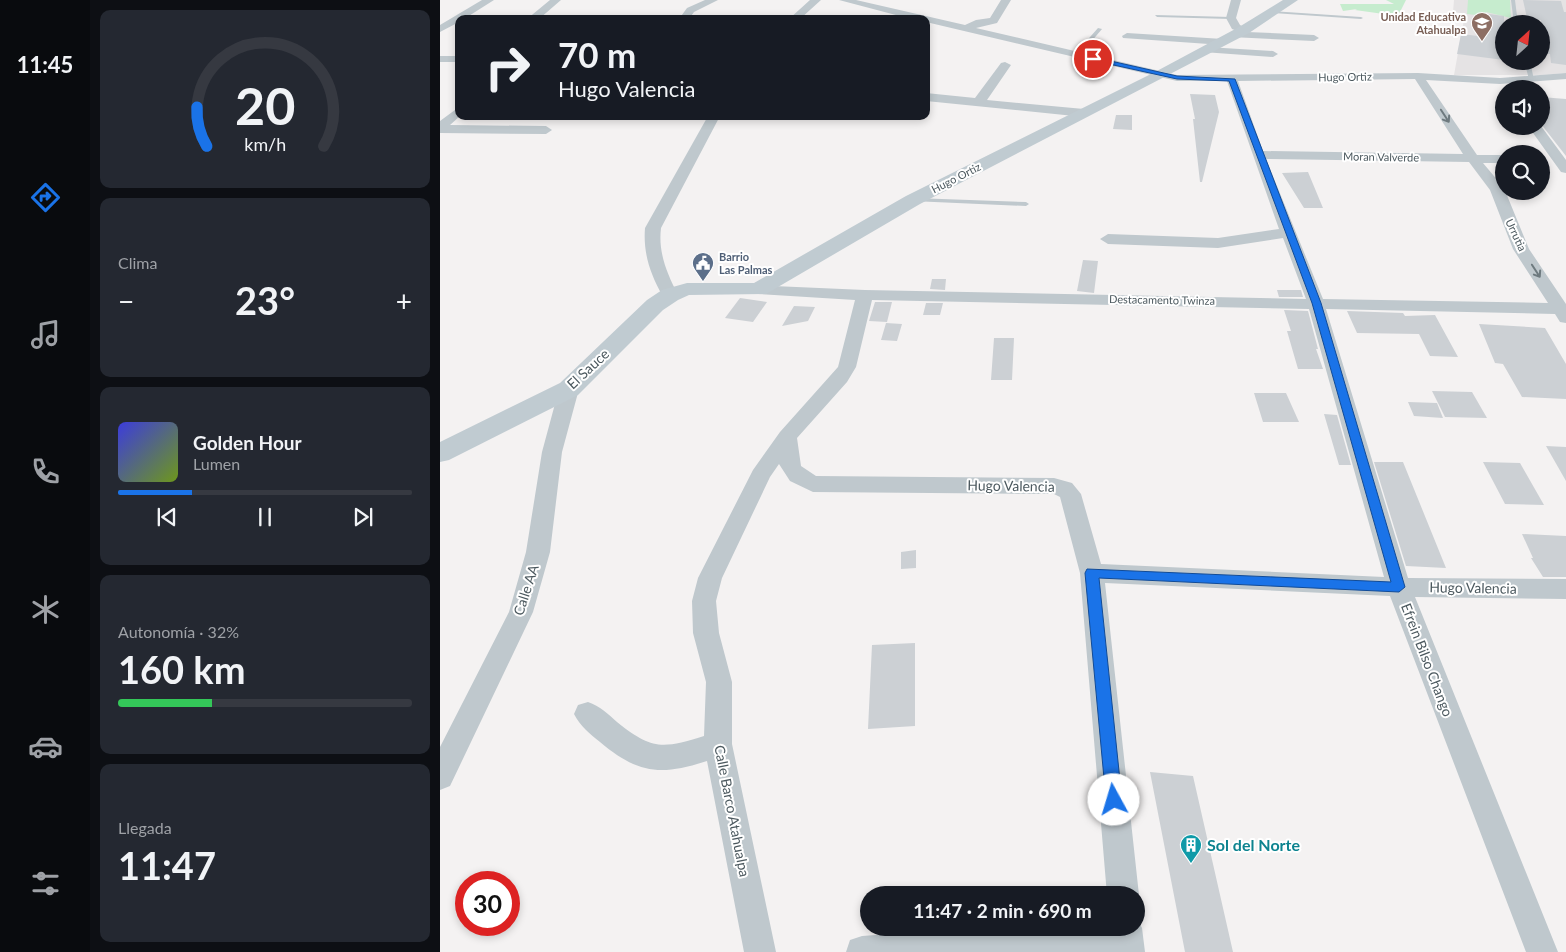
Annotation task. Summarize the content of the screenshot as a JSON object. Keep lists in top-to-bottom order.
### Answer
{
  "streets": {
    "street": [
      "Hugo Ortiz",
      "Moran Valverde",
      "Urrutia",
      "Destacamento Twinza",
      "El Sauce",
      "Hugo Valencia",
      "Calle AA",
      "Efrein Bilso Chango",
      "Calle Barco Atahualpa"
    ]
  },
  "crossings": [
    ["Hugo Ortiz", "Urrutia"],
    ["Hugo Ortiz", "Destacamento Twinza"],
    ["Hugo Ortiz", "Efrein Bilso Chango"],
    ["Moran Valverde", "Urrutia"],
    ["Moran Valverde", "Efrein Bilso Chango"],
    ["Urrutia", "Destacamento Twinza"],
    ["Destacamento Twinza", "Efrein Bilso Chango"],
    ["Destacamento Twinza", "Calle Barco Atahualpa"],
    ["El Sauce", "Calle AA"],
    ["Hugo Valencia", "Efrein Bilso Chango"],
    ["Hugo Valencia", "Calle Barco Atahualpa"]
  ],
  "one_way": ["Urrutia"],
  "places": {
    "school or university": ["Unidad Educativa Atahualpa"],
    "public building": ["Barrio Las Palmas"],
    "building": ["Sol del Norte"]
  },
  "north": "top right",
  "page": {
    "tabs": "11:45",
    "turn": ["70 m", "Hugo Valencia"],
    "tile": [
      "Clima",
      ["Autonomía · 32%", "160 km"],
      ["Llegada", "11:47"]
    ],
    "heat": ["−", "23°", "+"],
    "song": ["Golden Hour", "Lumen"],
    "limit": "30",
    "trip": "11:47 · 2 min · 690 m",
    "gauge": ["20", "km/h"]
  }
}
